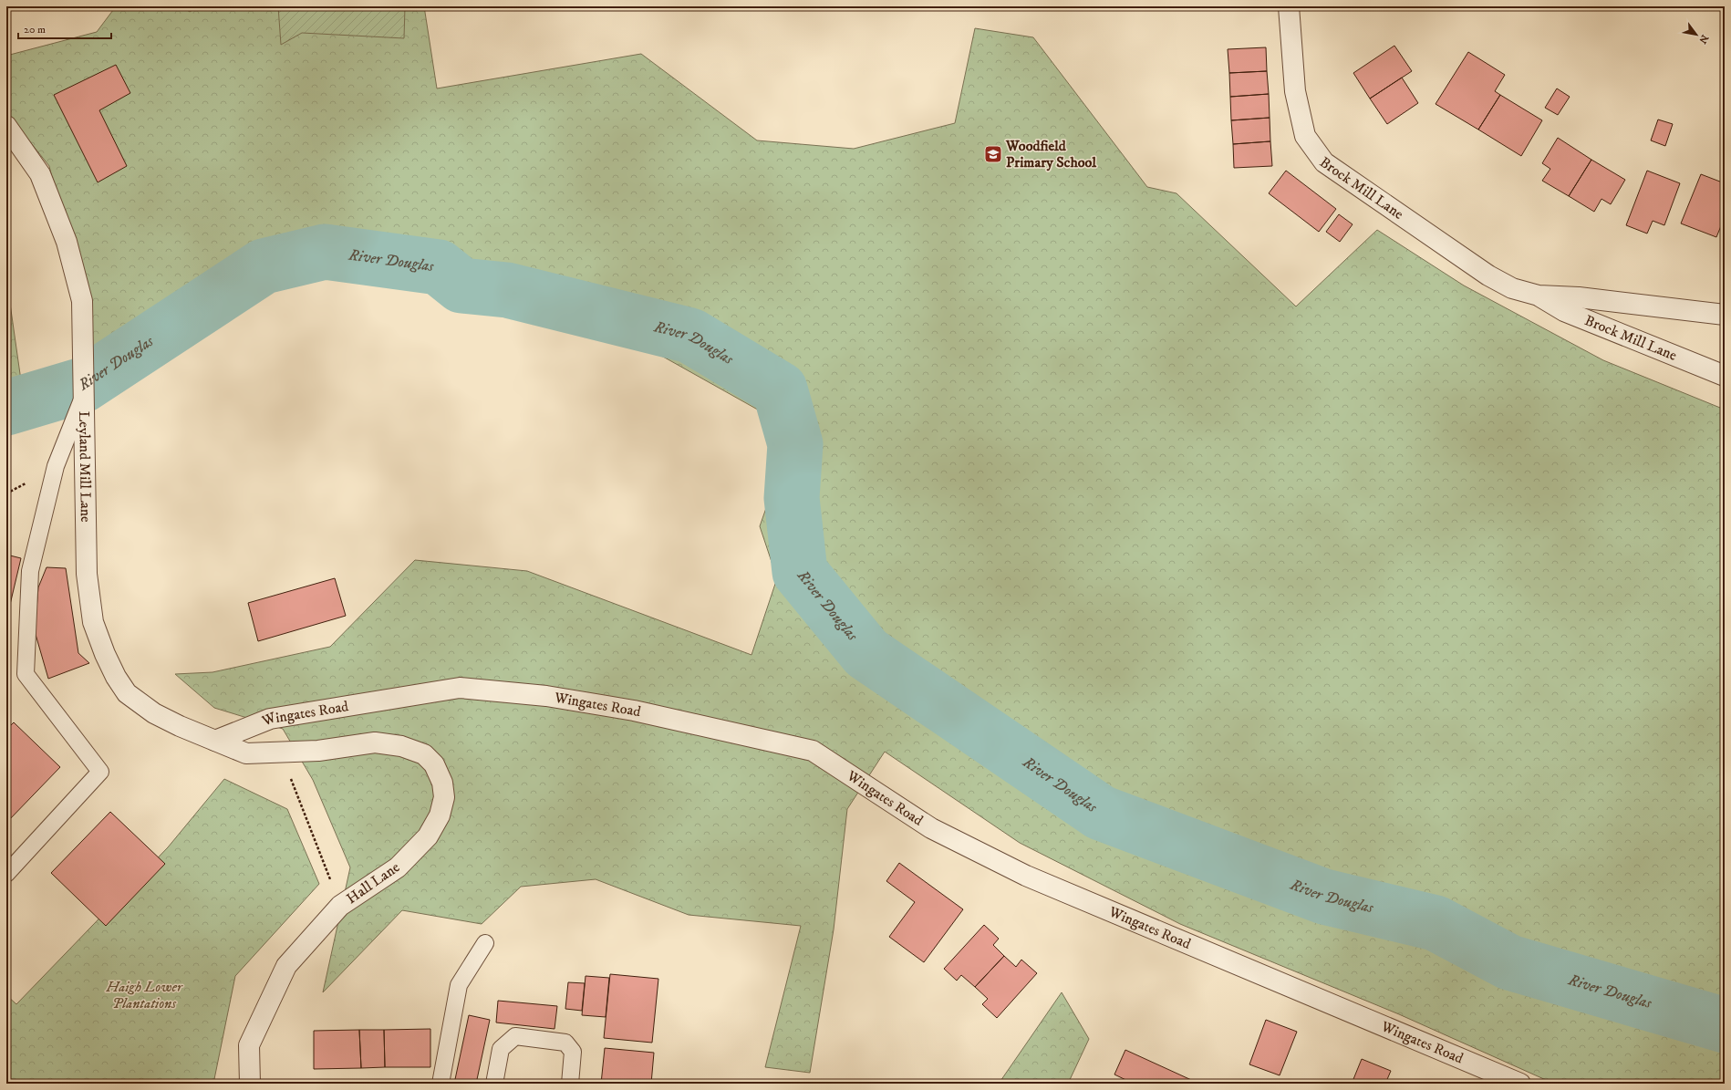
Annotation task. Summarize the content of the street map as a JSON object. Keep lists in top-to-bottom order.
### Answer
{
  "streets": {
    "street": [
      "Brock Mill Lane",
      "Leyland Mill Lane",
      "Wingates Road",
      "Hall Lane"
    ]
  },
  "crossings": [
    ["Leyland Mill Lane", "Wingates Road"],
    ["Leyland Mill Lane", "Hall Lane"],
    ["Wingates Road", "Hall Lane"]
  ],
  "water": ["River Douglas"],
  "parks": ["Haigh Lower Plantations"],
  "places": {
    "school or university": ["Woodfield Primary School"]
  },
  "scale_bar": "20 m",
  "north": "bottom right"
}
